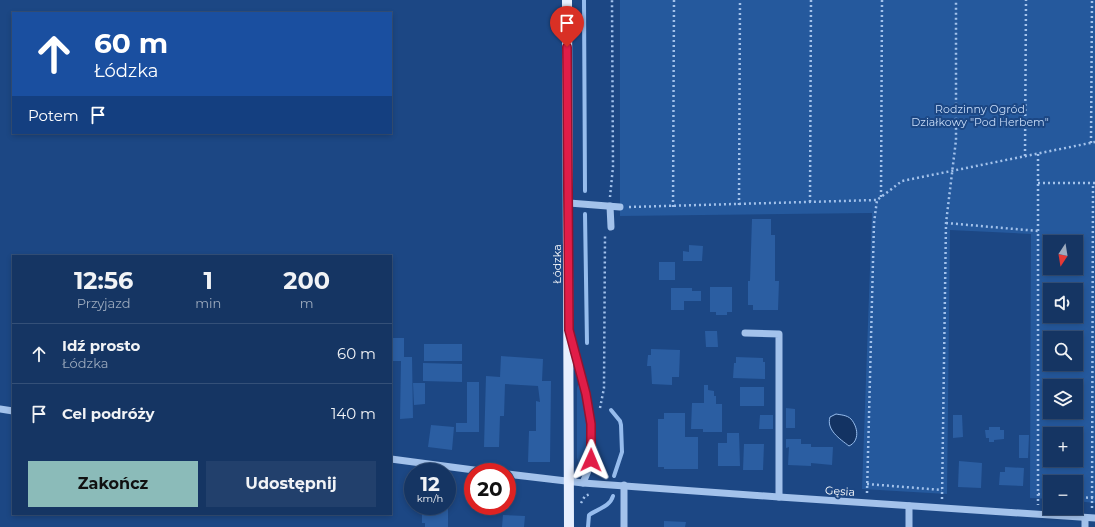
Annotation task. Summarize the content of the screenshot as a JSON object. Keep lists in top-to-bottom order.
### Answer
{
  "streets": {
    "main road": ["Łódzka"],
    "street": ["Gęsia"]
  },
  "crossings": [
    ["Łódzka", "Gęsia"]
  ],
  "parks": ["Rodzinny Ogród Działkowy \"Pod Herbem\""],
  "north": "bottom",
  "page": {
    "turn": ["60 m", "Łódzka"],
    "then": "Potem",
    "map_buttons": ["+", "−"],
    "eta": [
      "12:56",
      "Przyjazd",
      "1",
      "min",
      "200",
      "m"
    ],
    "list": [
      {
        "name": "Idź prosto",
        "note": "Łódzka",
        "value": "60 m"
      },
      {
        "name": "Cel podróży",
        "value": "140 m"
      }
    ],
    "buttons": ["Zakończ", "Udostępnij"],
    "speed": "12 km/h",
    "limit": "20"
  }
}
